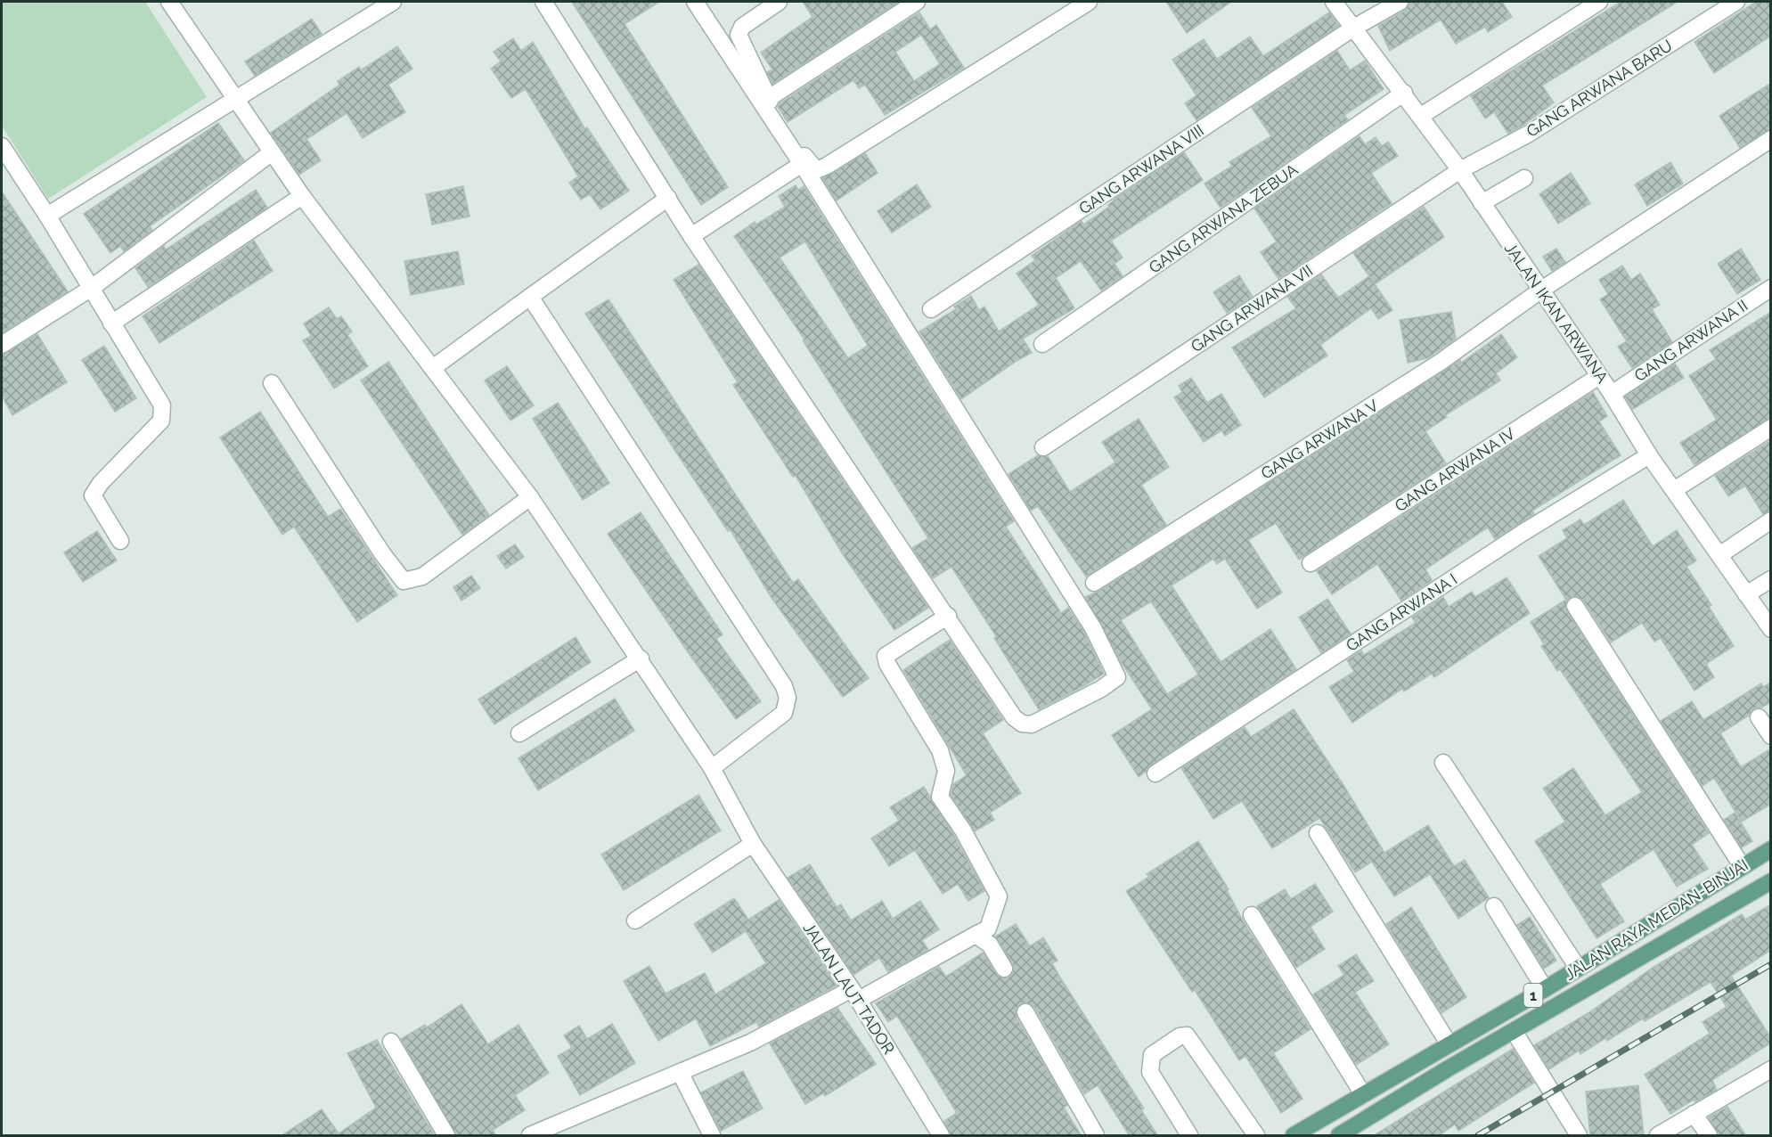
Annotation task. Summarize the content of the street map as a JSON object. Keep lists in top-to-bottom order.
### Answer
{
  "streets": {
    "main road": ["JALAN RAYA MEDAN-BINJAI", "1"],
    "street": [
      "GANG ARWANA BARU",
      "GANG ARWANA VIII",
      "GANG ARWANA ZEBUA",
      "GANG ARWANA VII",
      "JALAN IKAN ARWANA",
      "GANG ARWANA II",
      "GANG ARWANA V",
      "GANG ARWANA IV",
      "GANG ARWANA I",
      "JALAN LAUT TADOR"
    ]
  },
  "crossings": [
    ["GANG ARWANA BARU", "GANG ARWANA VII"],
    ["GANG ARWANA BARU", "JALAN IKAN ARWANA"],
    ["GANG ARWANA VIII", "JALAN IKAN ARWANA"],
    ["GANG ARWANA ZEBUA", "JALAN IKAN ARWANA"],
    ["GANG ARWANA VII", "JALAN IKAN ARWANA"],
    ["JALAN IKAN ARWANA", "GANG ARWANA II"],
    ["JALAN IKAN ARWANA", "GANG ARWANA V"],
    ["JALAN IKAN ARWANA", "GANG ARWANA IV"],
    ["JALAN IKAN ARWANA", "GANG ARWANA I"]
  ]
}
